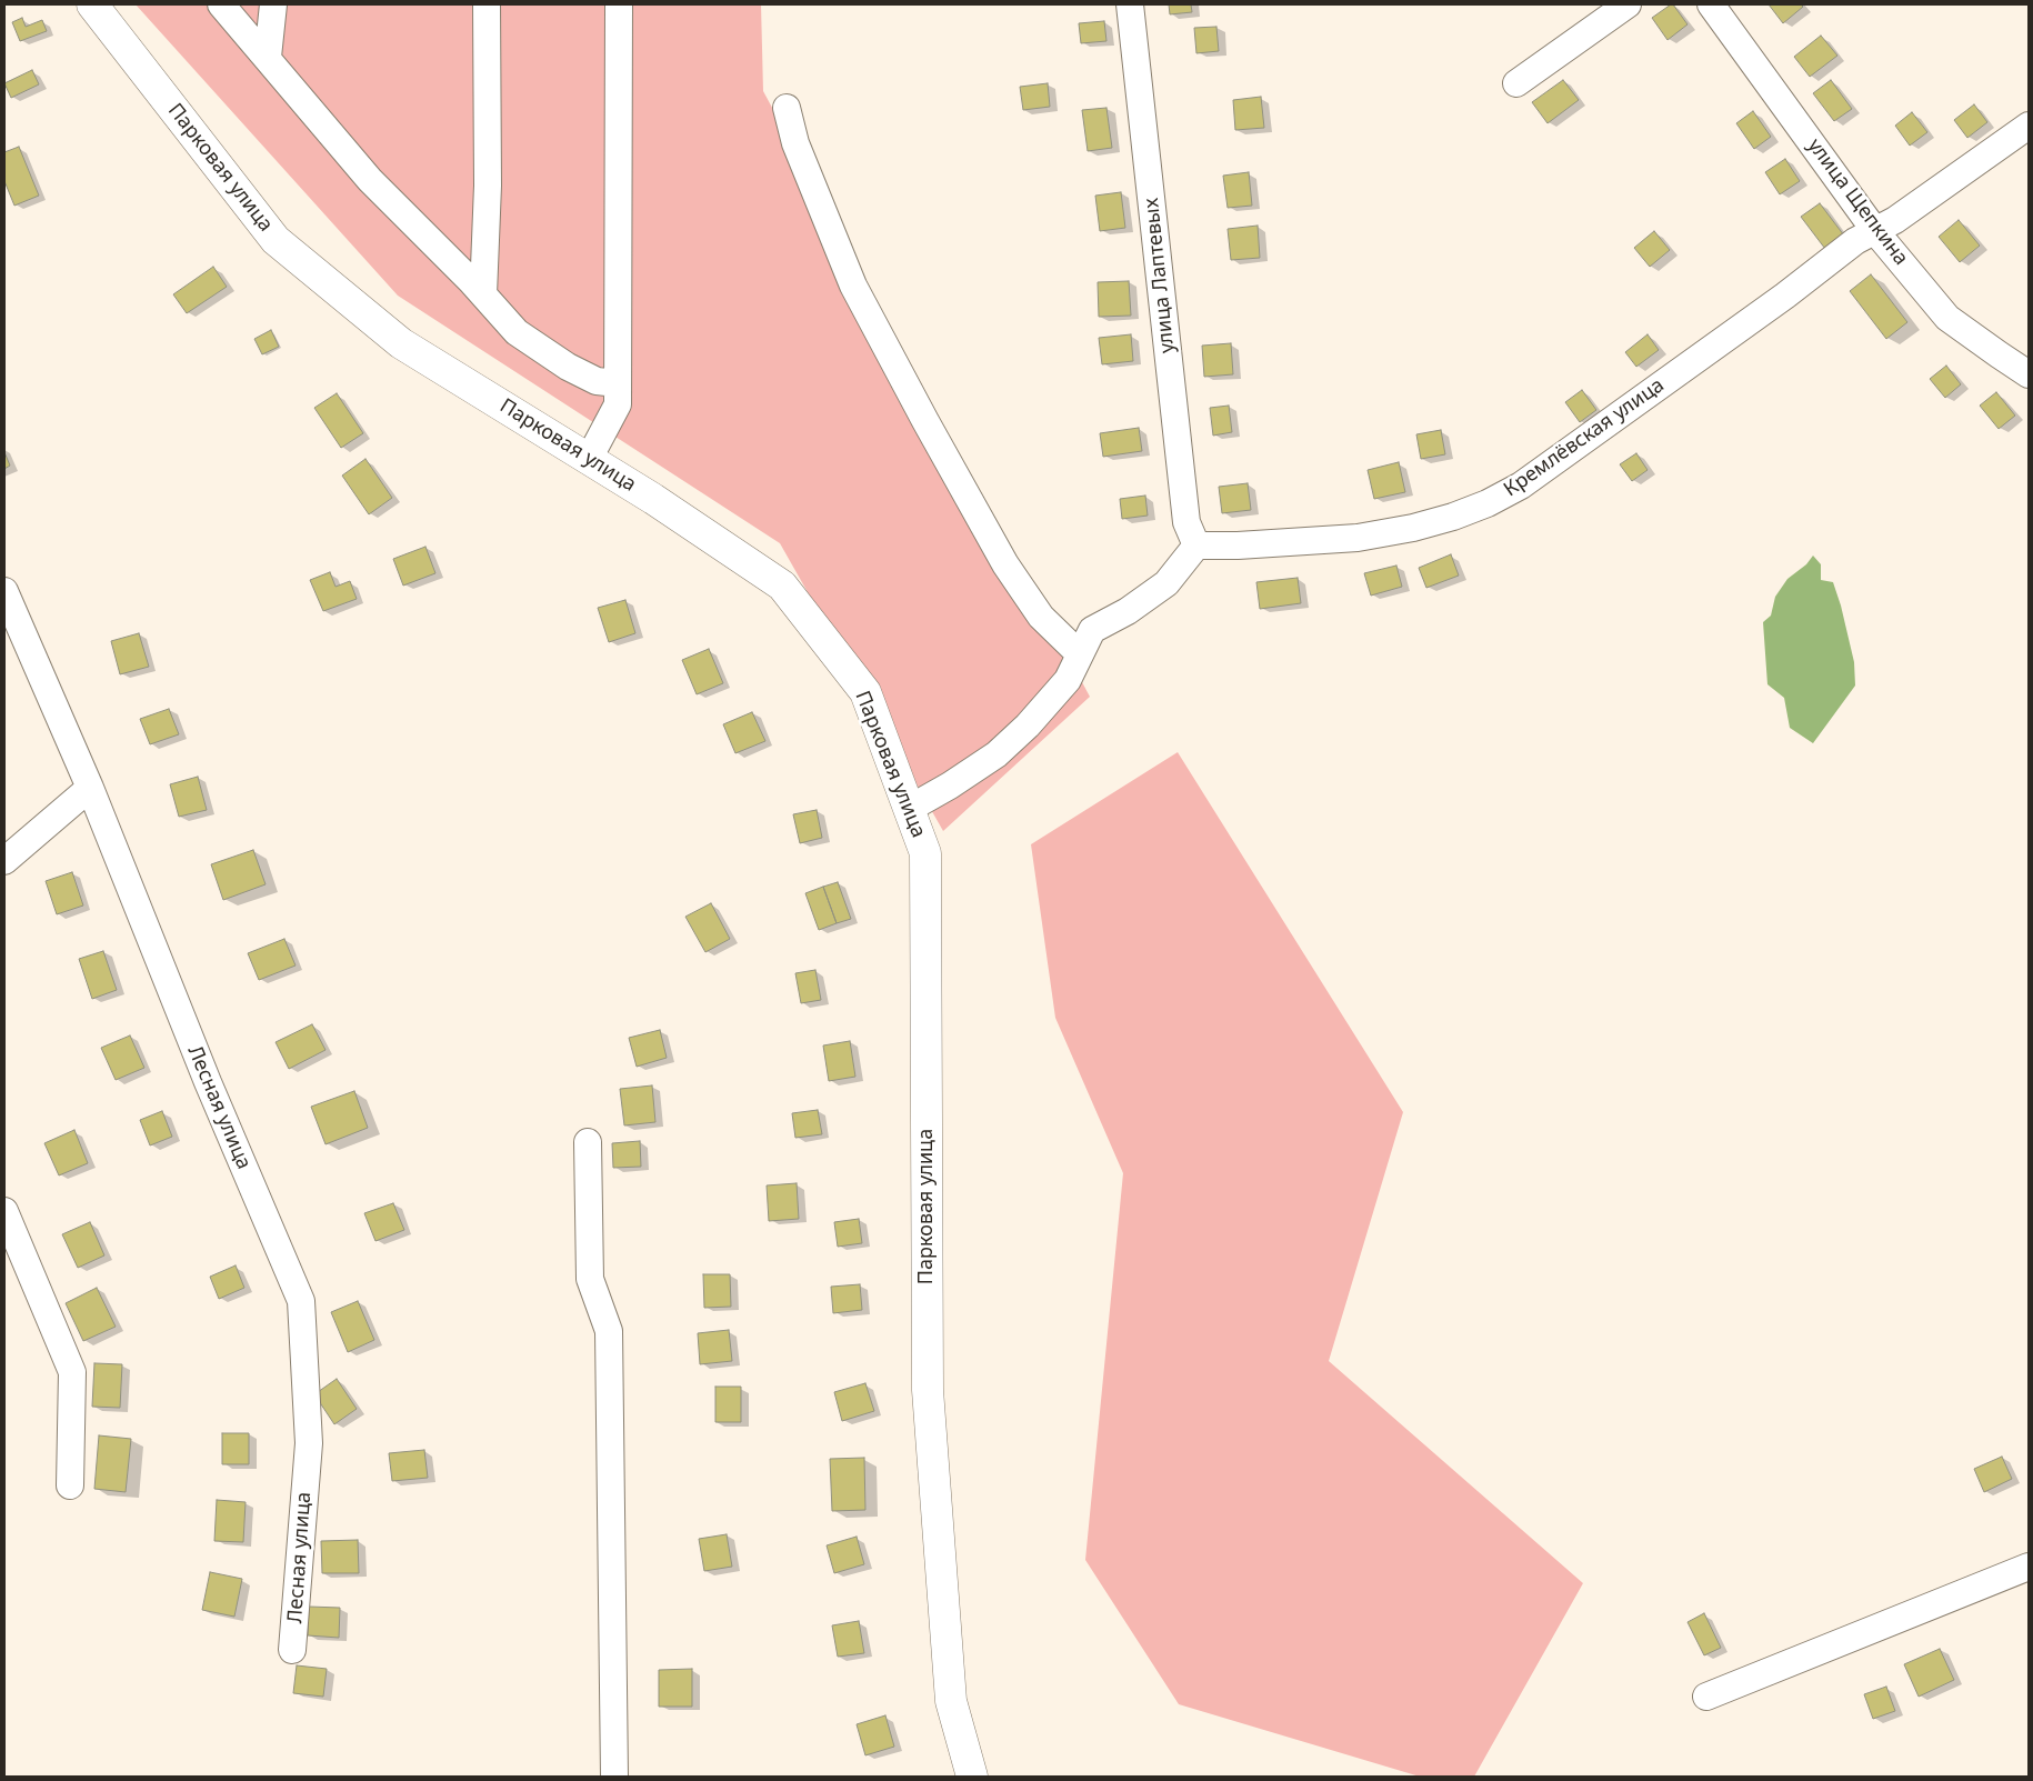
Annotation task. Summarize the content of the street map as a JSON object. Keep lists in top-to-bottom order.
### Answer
{
  "streets": {
    "main road": ["Парковая улица"],
    "street": [
      "улица Щепкина",
      "улица Лаптевых",
      "Кремлёвская улица",
      "Лесная улица"
    ]
  },
  "crossings": [
    ["улица Щепкина", "Кремлёвская улица"],
    ["улица Лаптевых", "Кремлёвская улица"]
  ]
}
